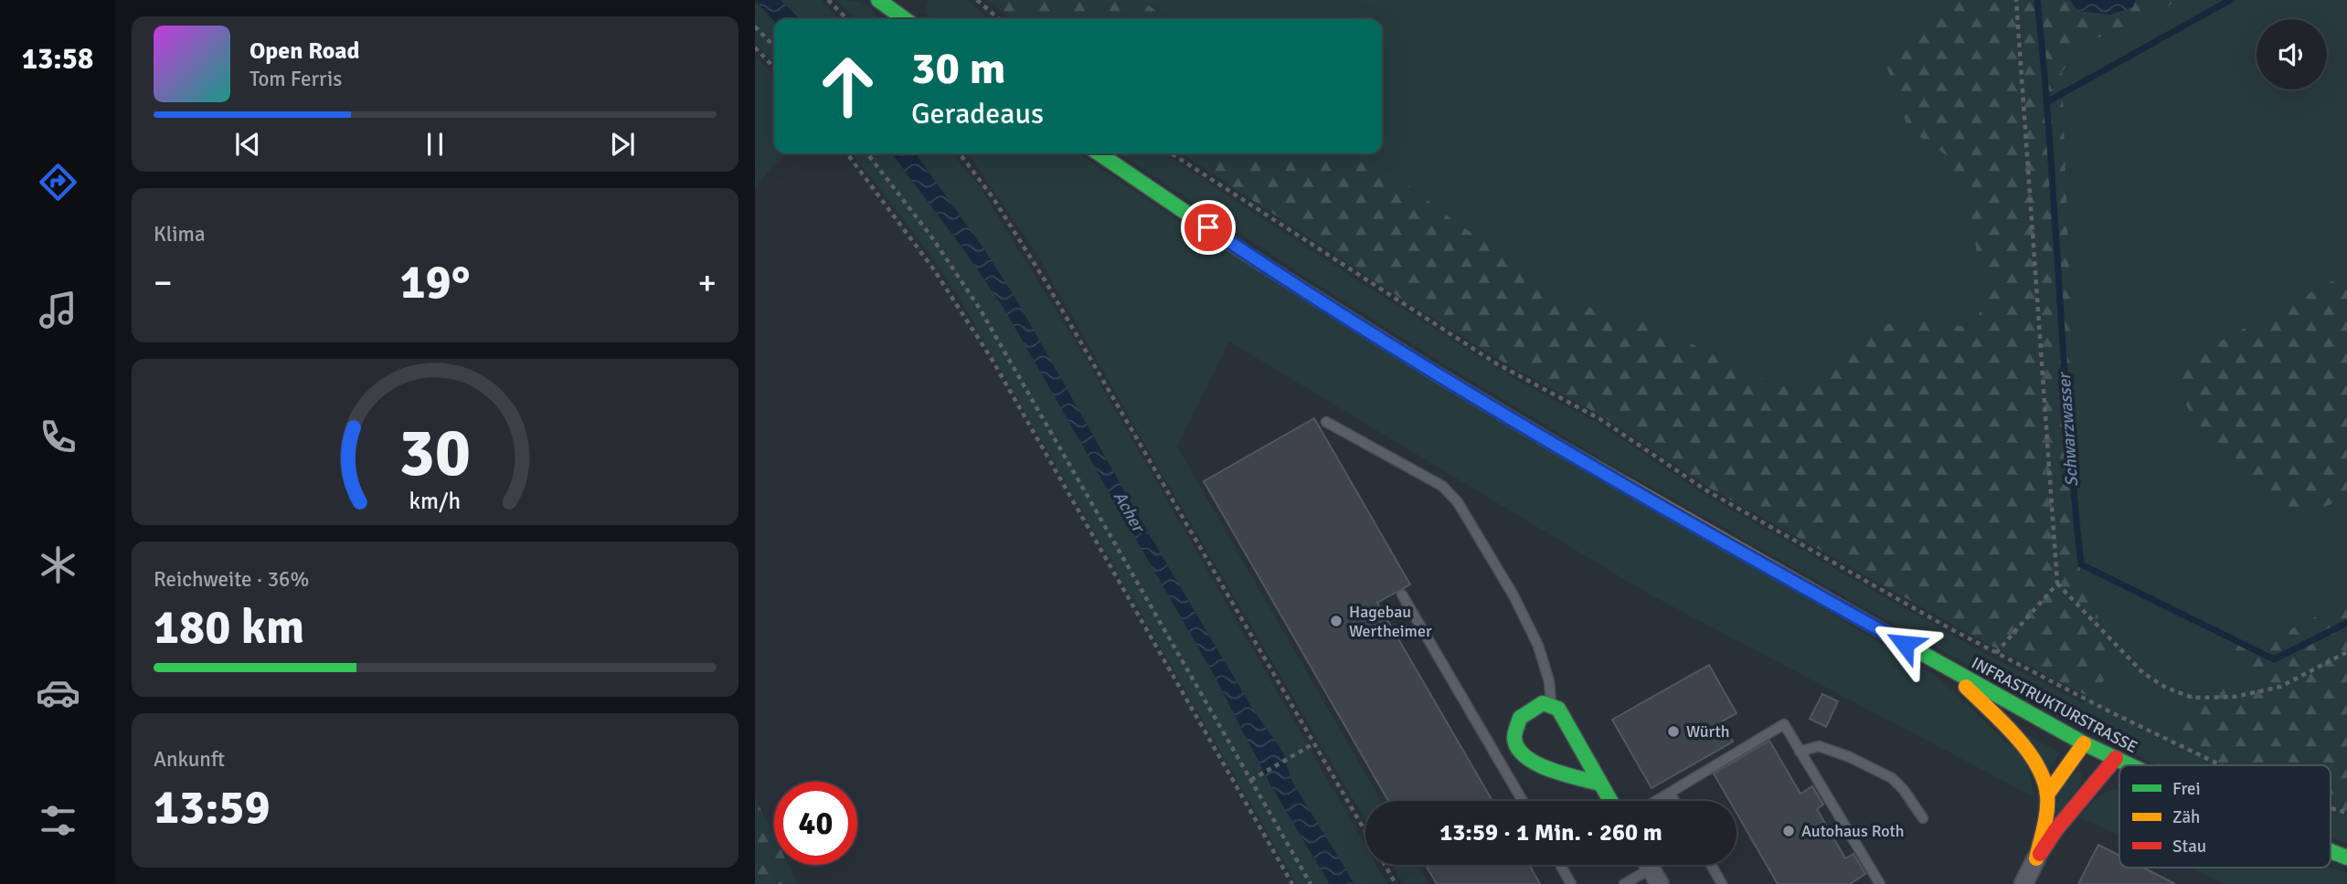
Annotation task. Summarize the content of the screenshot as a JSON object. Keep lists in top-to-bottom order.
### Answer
{
  "streets": {
    "street": ["INFRASTRUKTURSTRASSE"]
  },
  "water": ["Schwarzwasser", "Acher"],
  "places": ["Hagebau Wertheimer", "Würth", "Autohaus Roth"],
  "legend": ["Frei", "Zäh", "Stau"],
  "page": {
    "tabs": "13:58",
    "turn": ["30 m", "Geradeaus"],
    "song": ["Open Road", "Tom Ferris"],
    "tile": [
      "Klima",
      ["Reichweite · 36%", "180 km"],
      ["Ankunft", "13:59"]
    ],
    "heat": ["−", "19°", "+"],
    "limit": "40",
    "trip": "13:59 · 1 Min. · 260 m",
    "gauge": ["30", "km/h"]
  }
}
